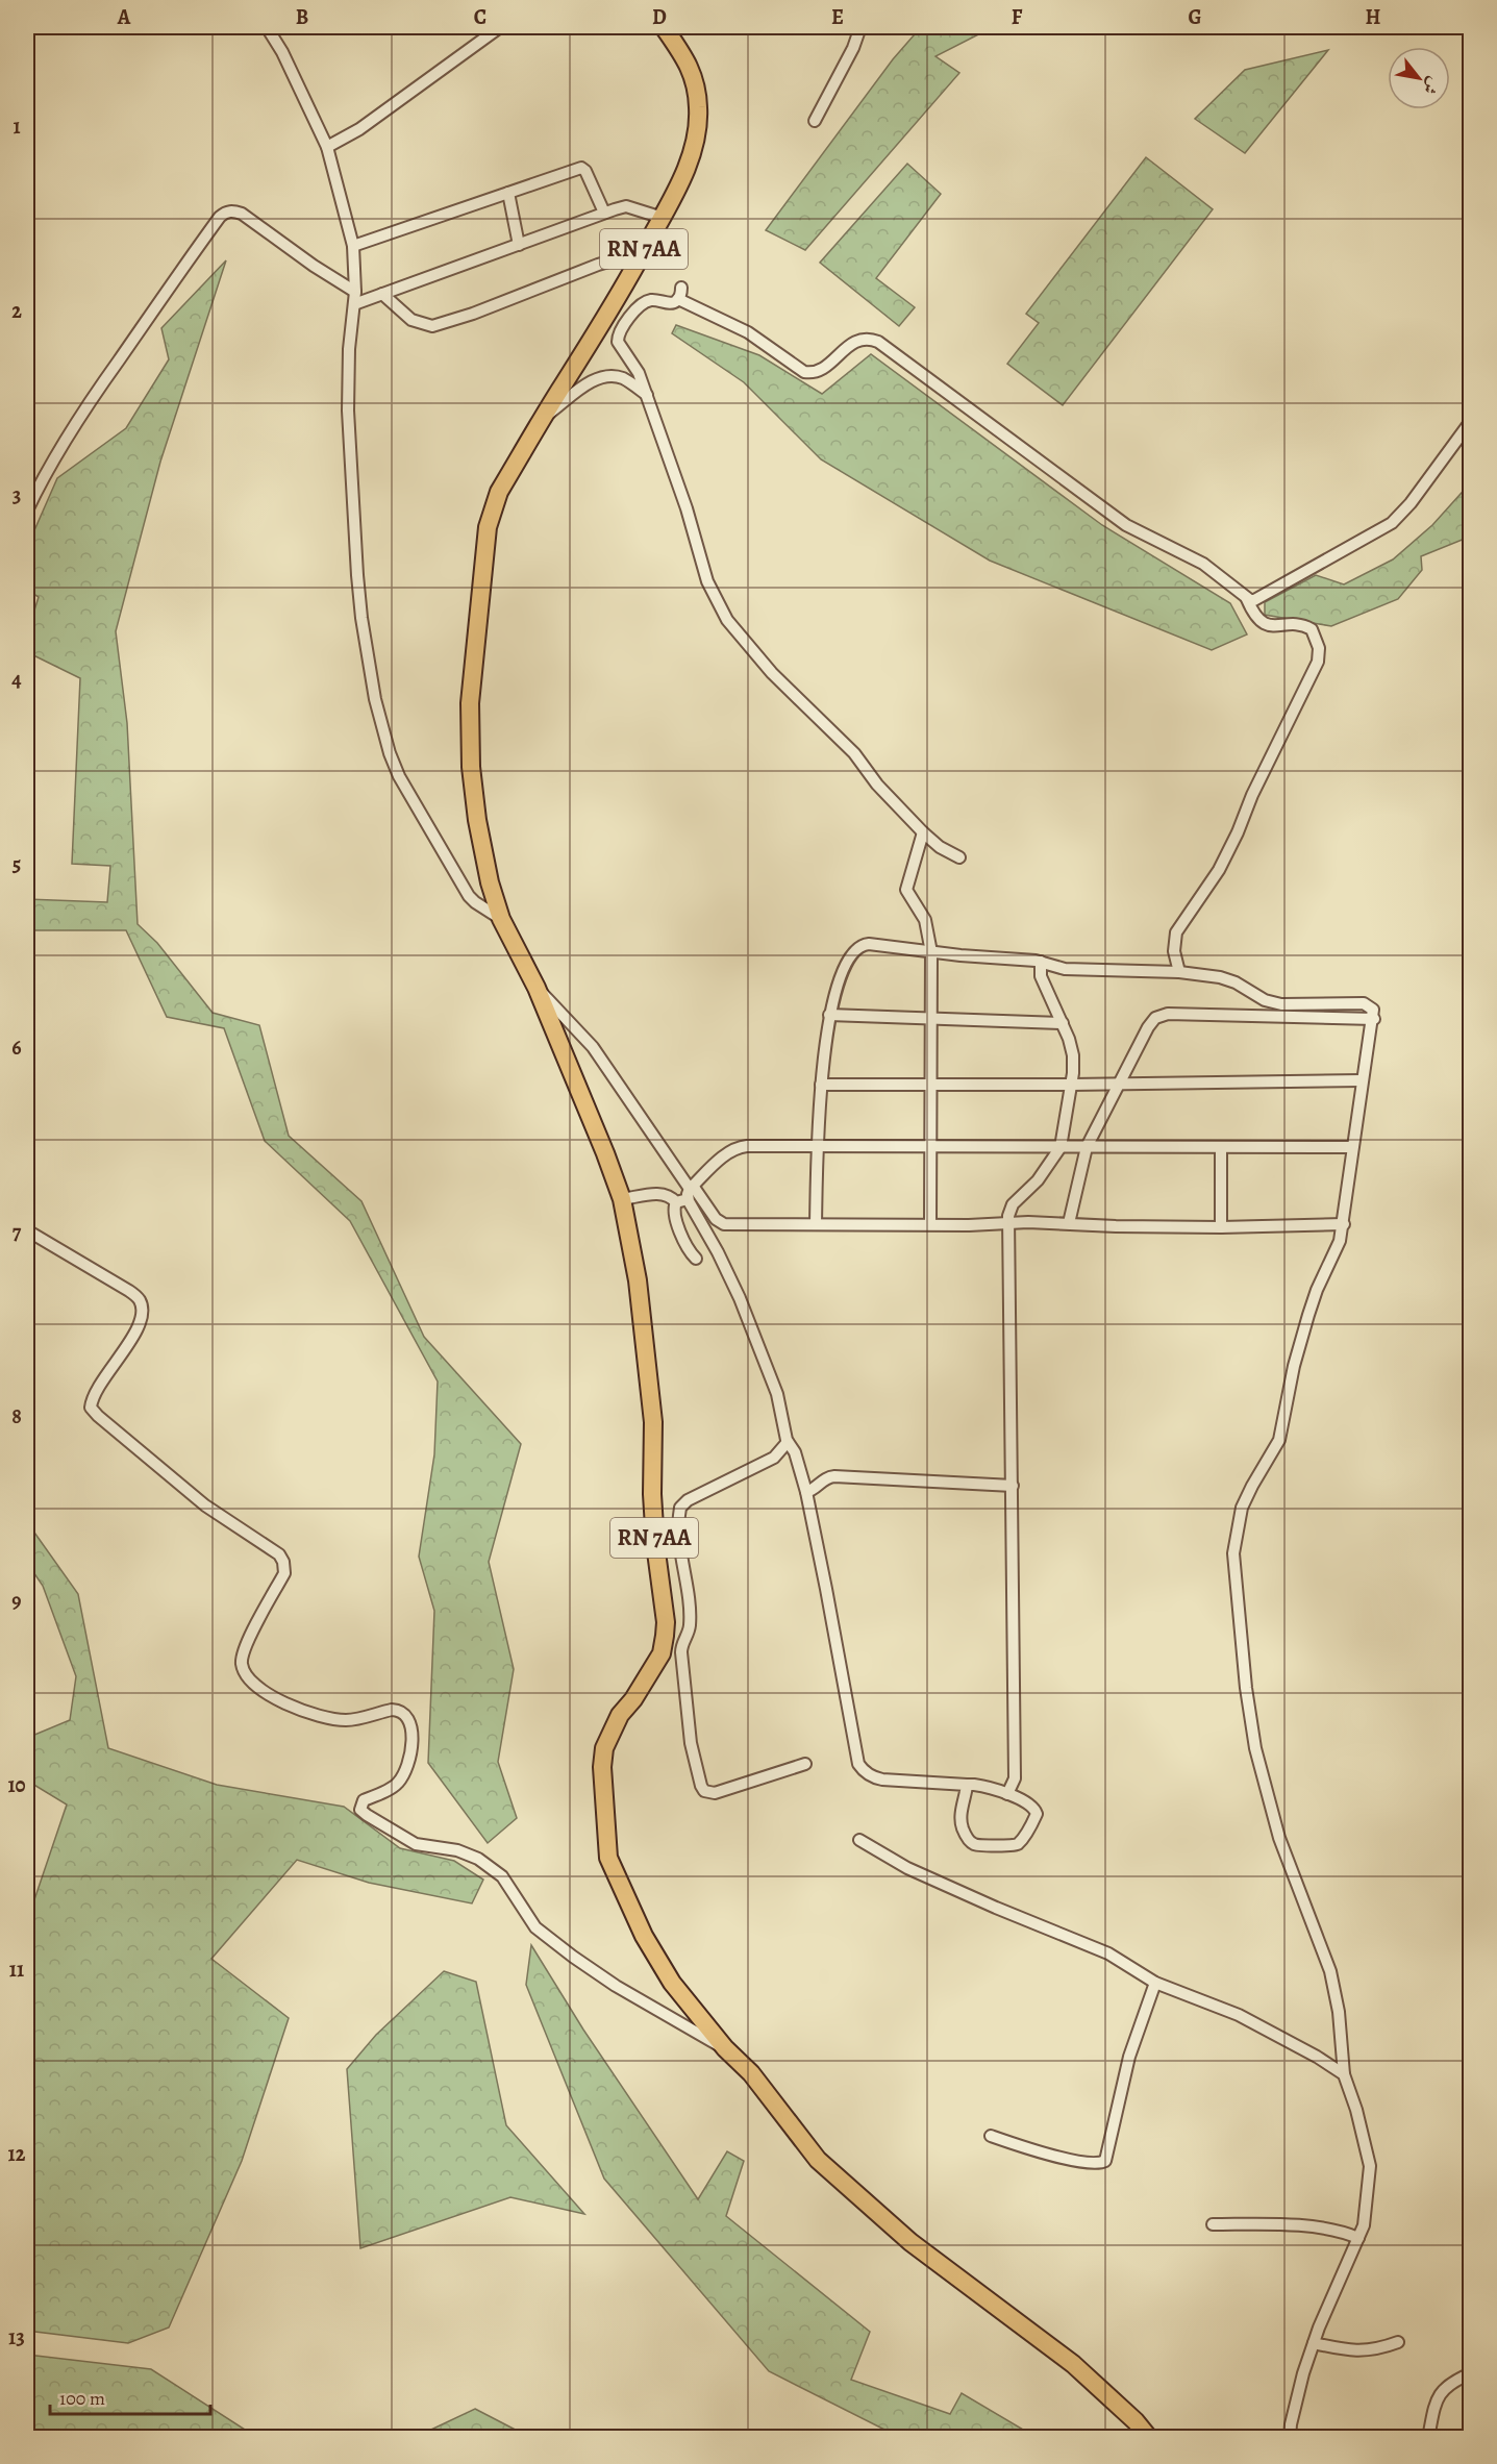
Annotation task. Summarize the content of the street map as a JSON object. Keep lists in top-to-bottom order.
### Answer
{
  "streets": {
    "main road": ["RN 7AA"]
  },
  "scale_bar": "100 m",
  "north": "bottom right",
  "grid": {
    "columns": [
      "A",
      "B",
      "C",
      "D",
      "E",
      "F",
      "G",
      "H"
    ],
    "rows": [
      "1",
      "2",
      "3",
      "4",
      "5",
      "6",
      "7",
      "8",
      "9",
      "10",
      "11",
      "12",
      "13"
    ]
  }
}
